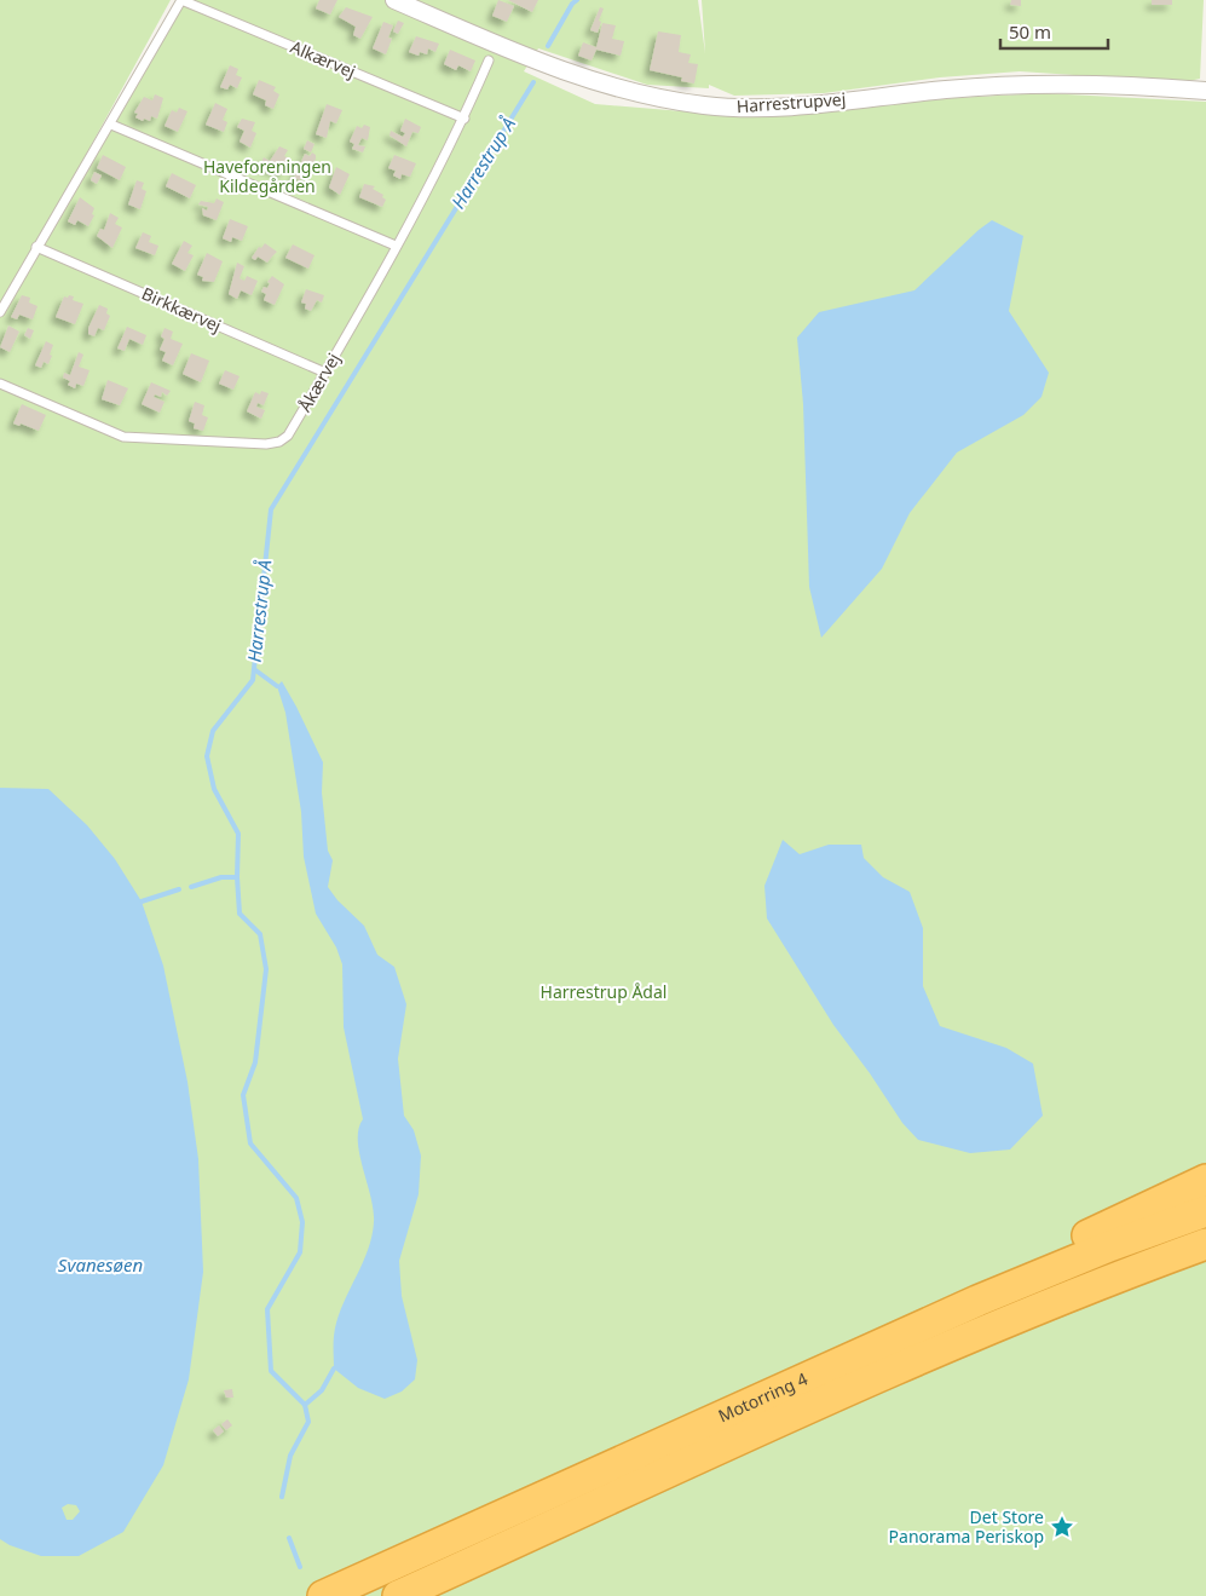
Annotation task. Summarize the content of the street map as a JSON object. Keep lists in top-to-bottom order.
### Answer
{
  "streets": {
    "highway": ["Motorring 4"],
    "street": ["Harrestrupvej"],
    "lane": ["Alkærvej", "Birkkærvej", "Åkærvej"]
  },
  "crossings": [
    ["Alkærvej", "Åkærvej"],
    ["Birkkærvej", "Åkærvej"]
  ],
  "water": ["Harrestrup Å", "Svanesøen"],
  "parks": ["Haveforeningen Kildegården", "Harrestrup Ådal"],
  "places": {
    "place": ["Det Store Panorama Periskop"]
  },
  "scale_bar": "50 m"
}
